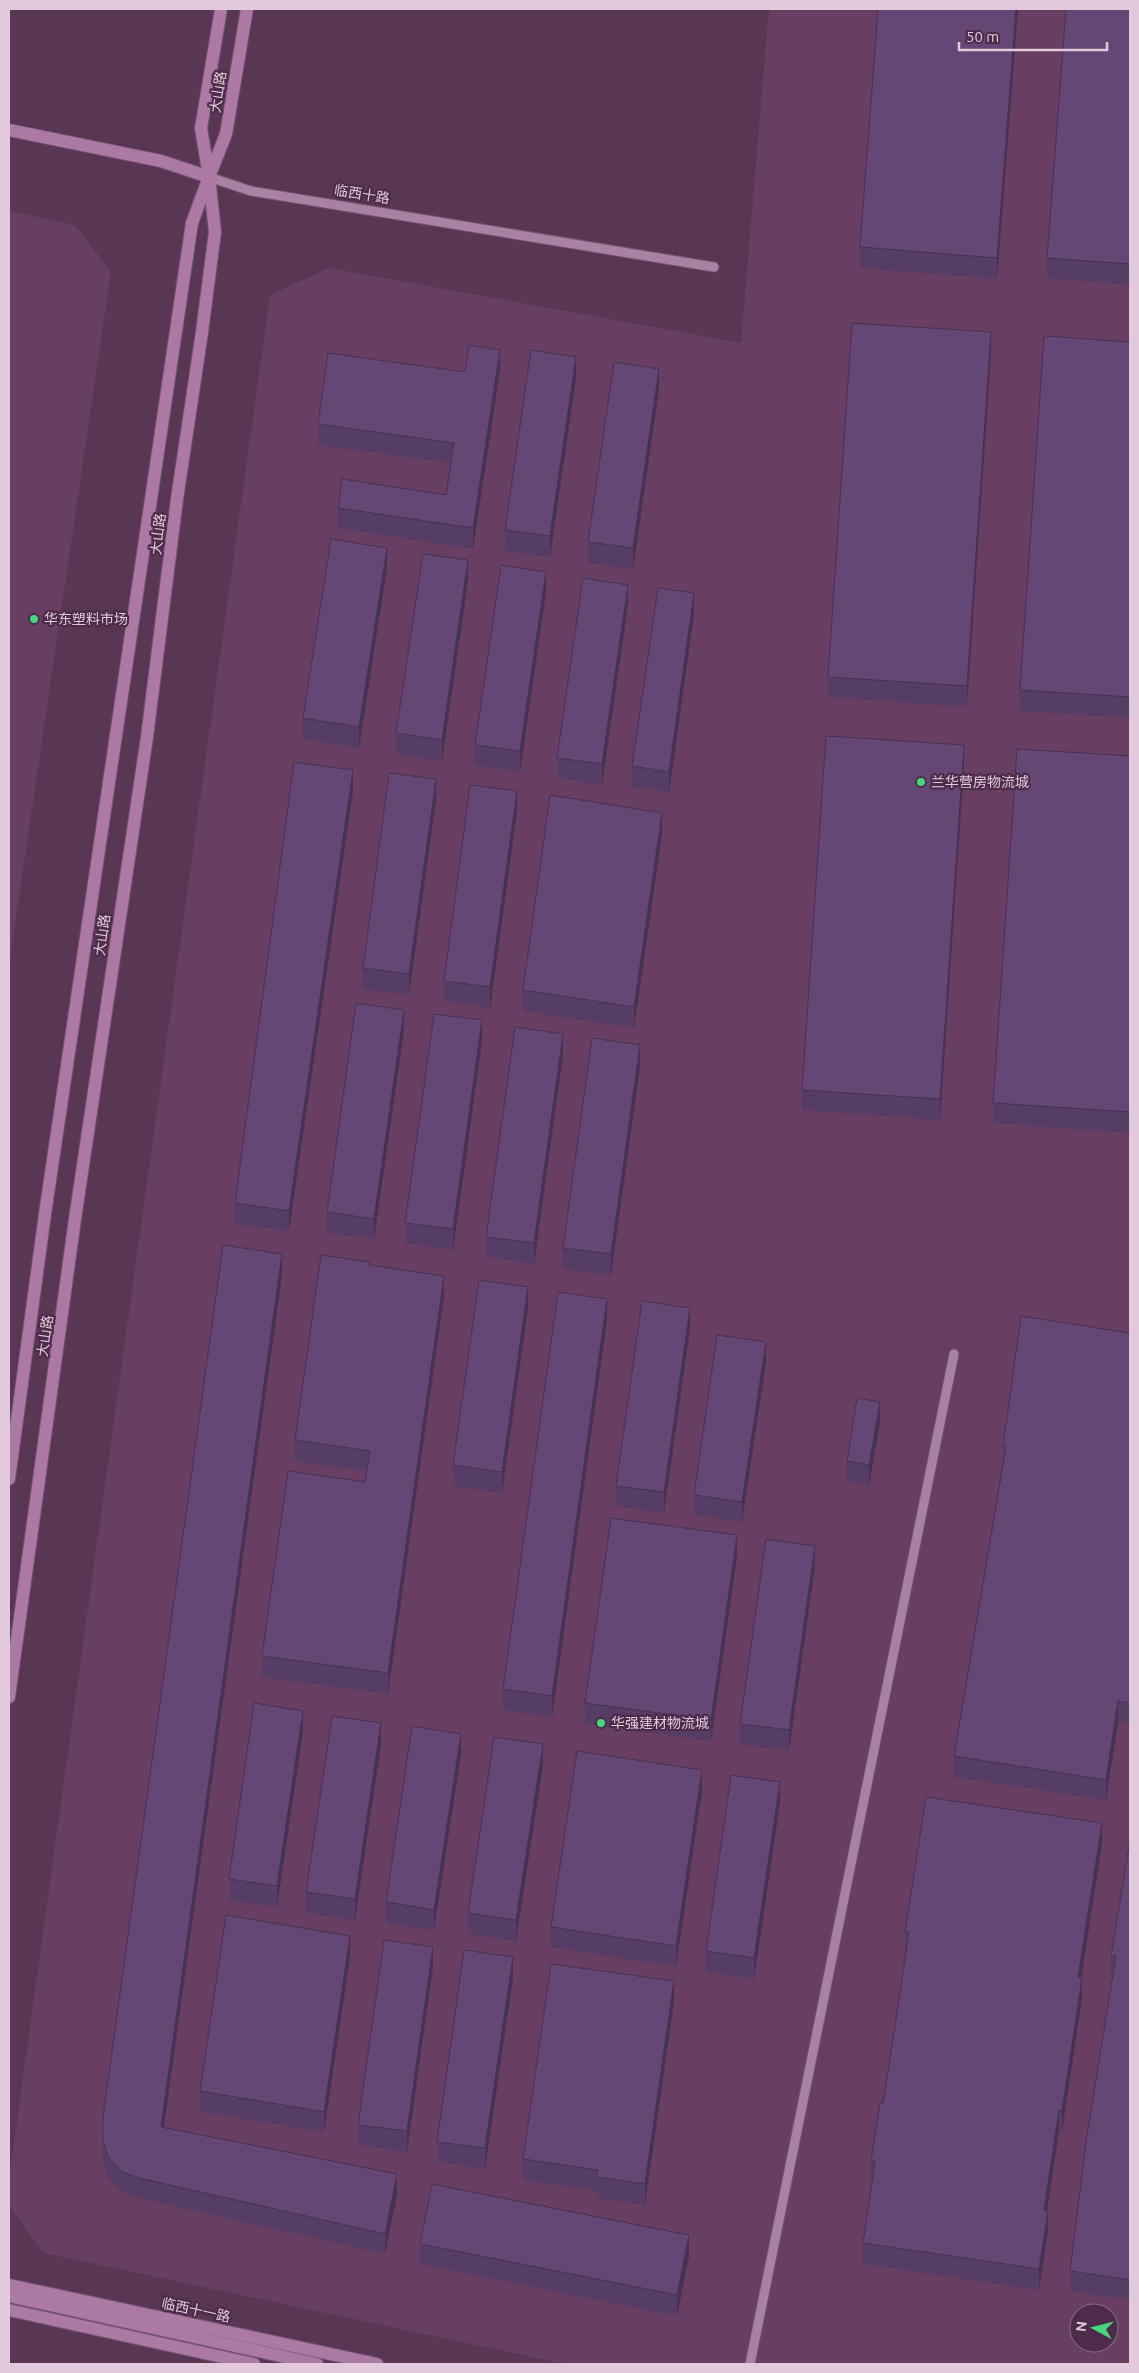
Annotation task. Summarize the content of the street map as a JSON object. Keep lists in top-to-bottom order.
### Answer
{
  "streets": {
    "main road": ["大山路", "临西十路", "临西十一路"]
  },
  "crossings": [
    ["大山路", "临西十路"]
  ],
  "places": ["华东塑料市场", "兰华营房物流城", "华强建材物流城"],
  "scale_bar": "50 m",
  "north": "left"
}
